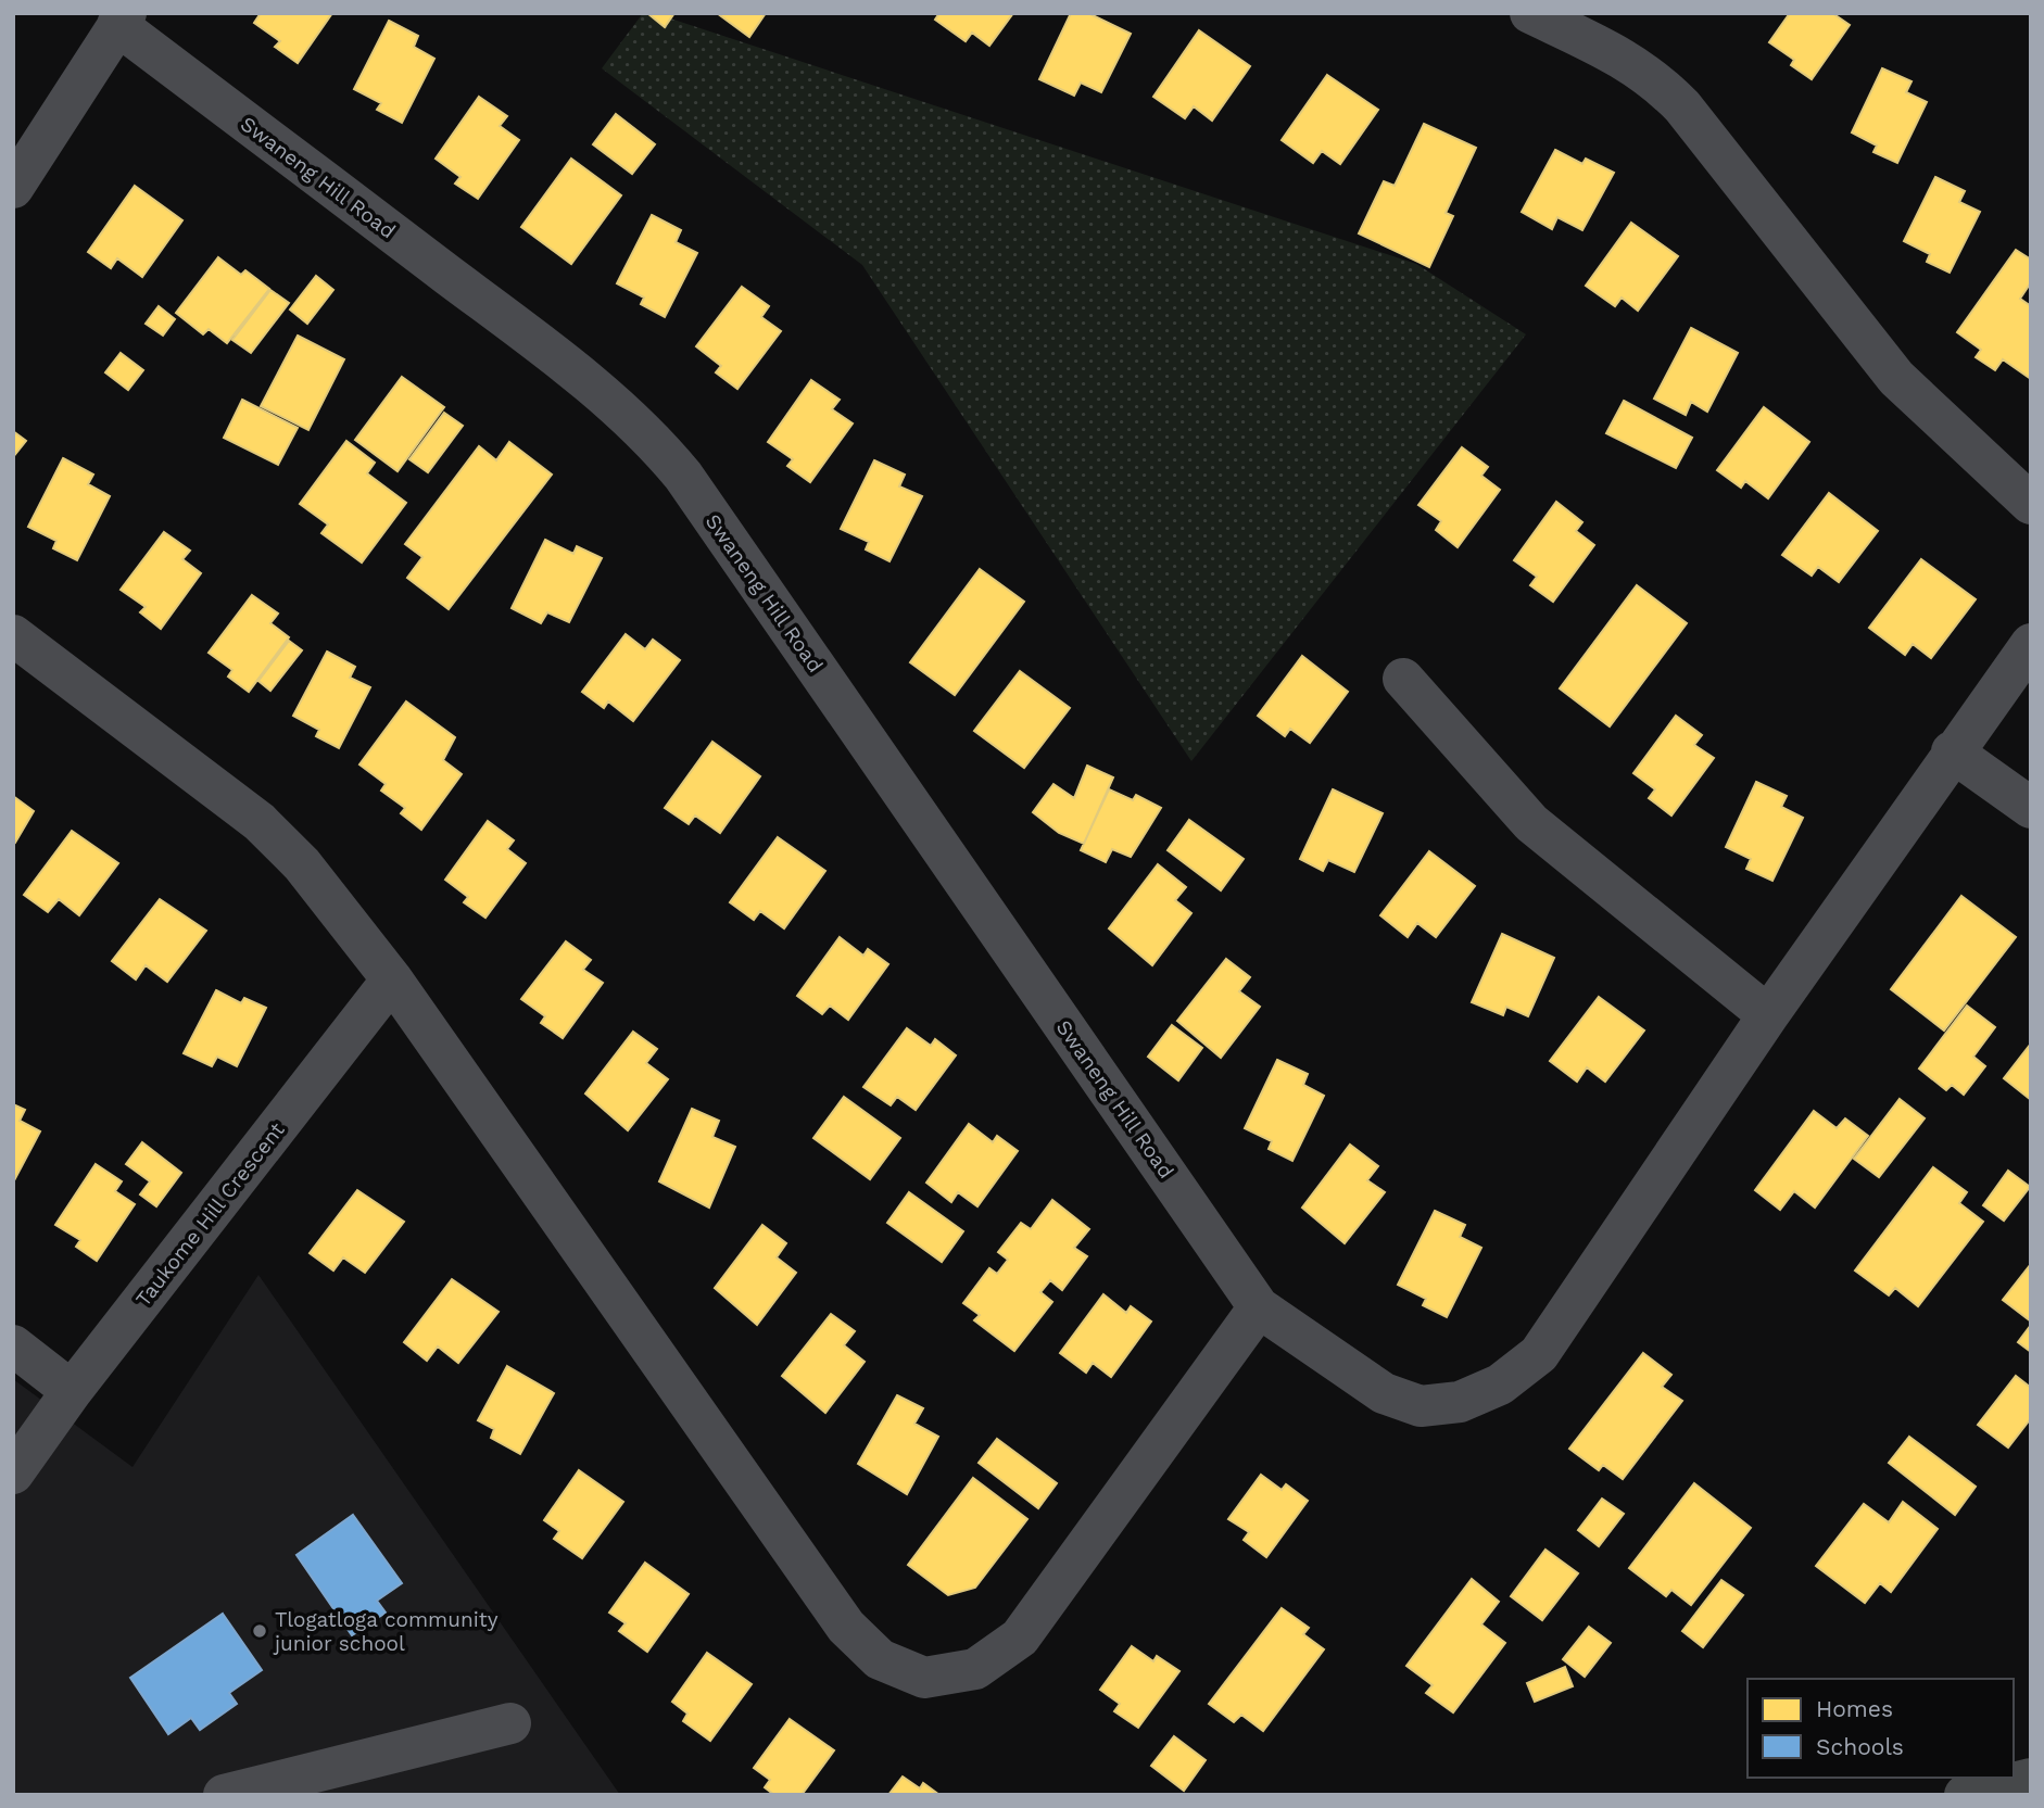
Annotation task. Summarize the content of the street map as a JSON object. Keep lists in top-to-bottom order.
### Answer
{
  "streets": {
    "street": ["Swaneng Hill Road", "Taukome Hill Crescent"]
  },
  "places": ["Tlogatloga community junior school"],
  "legend": ["Homes", "Schools"]
}
